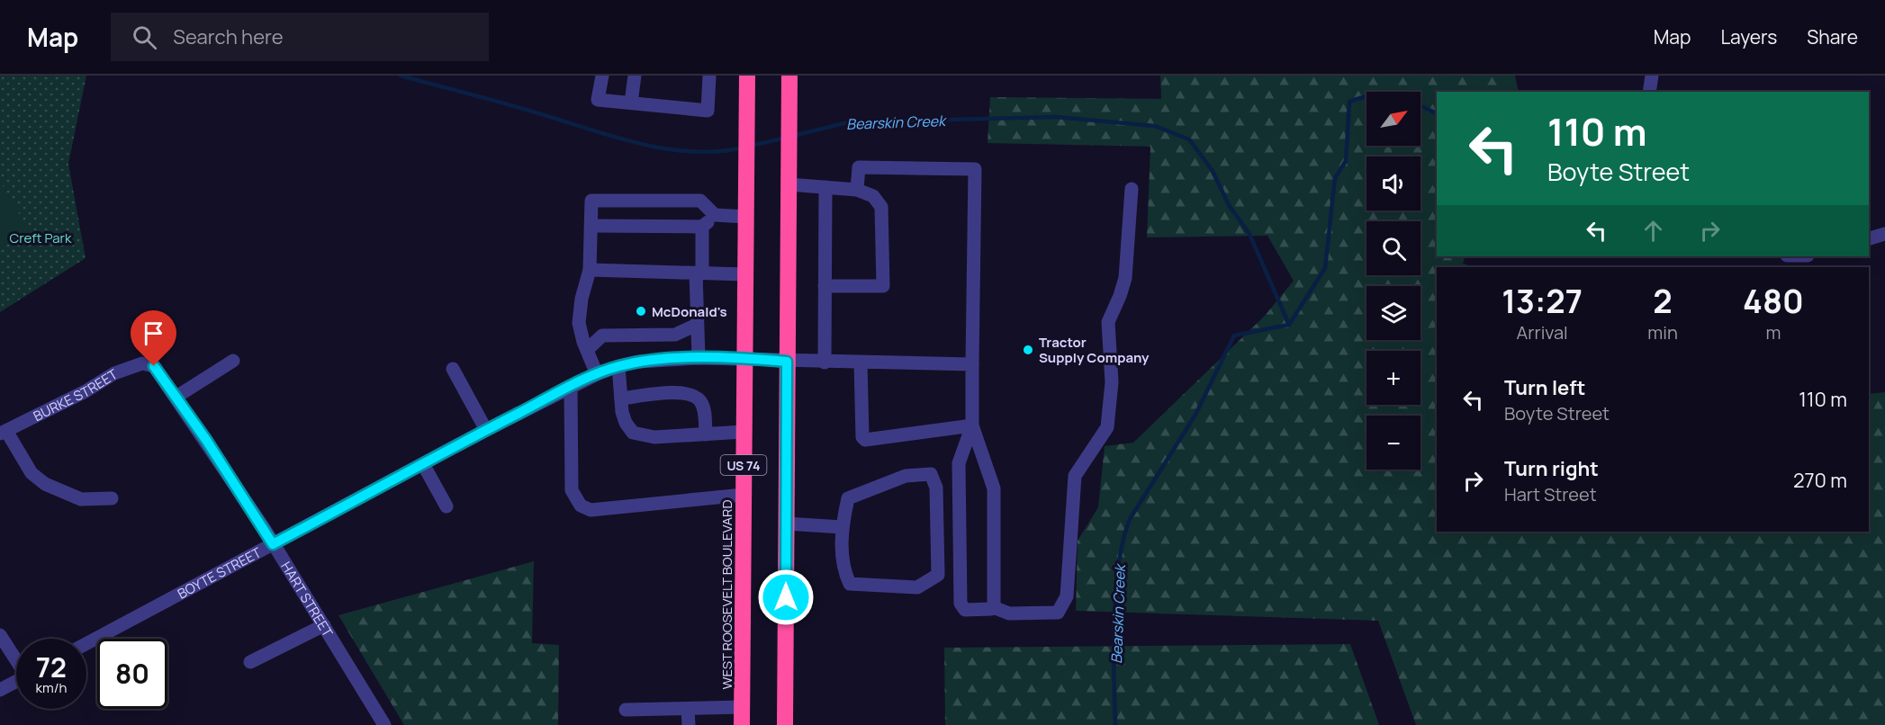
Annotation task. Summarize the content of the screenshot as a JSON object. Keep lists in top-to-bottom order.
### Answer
{
  "streets": {
    "highway": ["US 74", "WEST ROOSEVELT BOULEVARD"],
    "street": ["BURKE STREET", "BOYTE STREET", "HART STREET"]
  },
  "crossings": [
    ["BURKE STREET", "HART STREET"],
    ["US 74", "BOYTE STREET"],
    ["BOYTE STREET", "WEST ROOSEVELT BOULEVARD"],
    ["BOYTE STREET", "HART STREET"]
  ],
  "water": ["Bearskin Creek"],
  "parks": ["Creft Park"],
  "places": ["McDonald's", "Tractor Supply Company"],
  "north": "top right",
  "page": {
    "header": "Map",
    "search": "Search here",
    "nav": ["Map", "Layers", "Share"],
    "map_buttons": ["+", "−"],
    "turn": ["110 m", "Boyte Street"],
    "eta": [
      "13:27",
      "Arrival",
      "2",
      "min",
      "480",
      "m"
    ],
    "list": [
      {
        "name": "Turn left",
        "note": "Boyte Street",
        "value": "110 m"
      },
      {
        "name": "Turn right",
        "note": "Hart Street",
        "value": "270 m"
      }
    ],
    "speed": "72 km/h",
    "limit": "80"
  }
}
